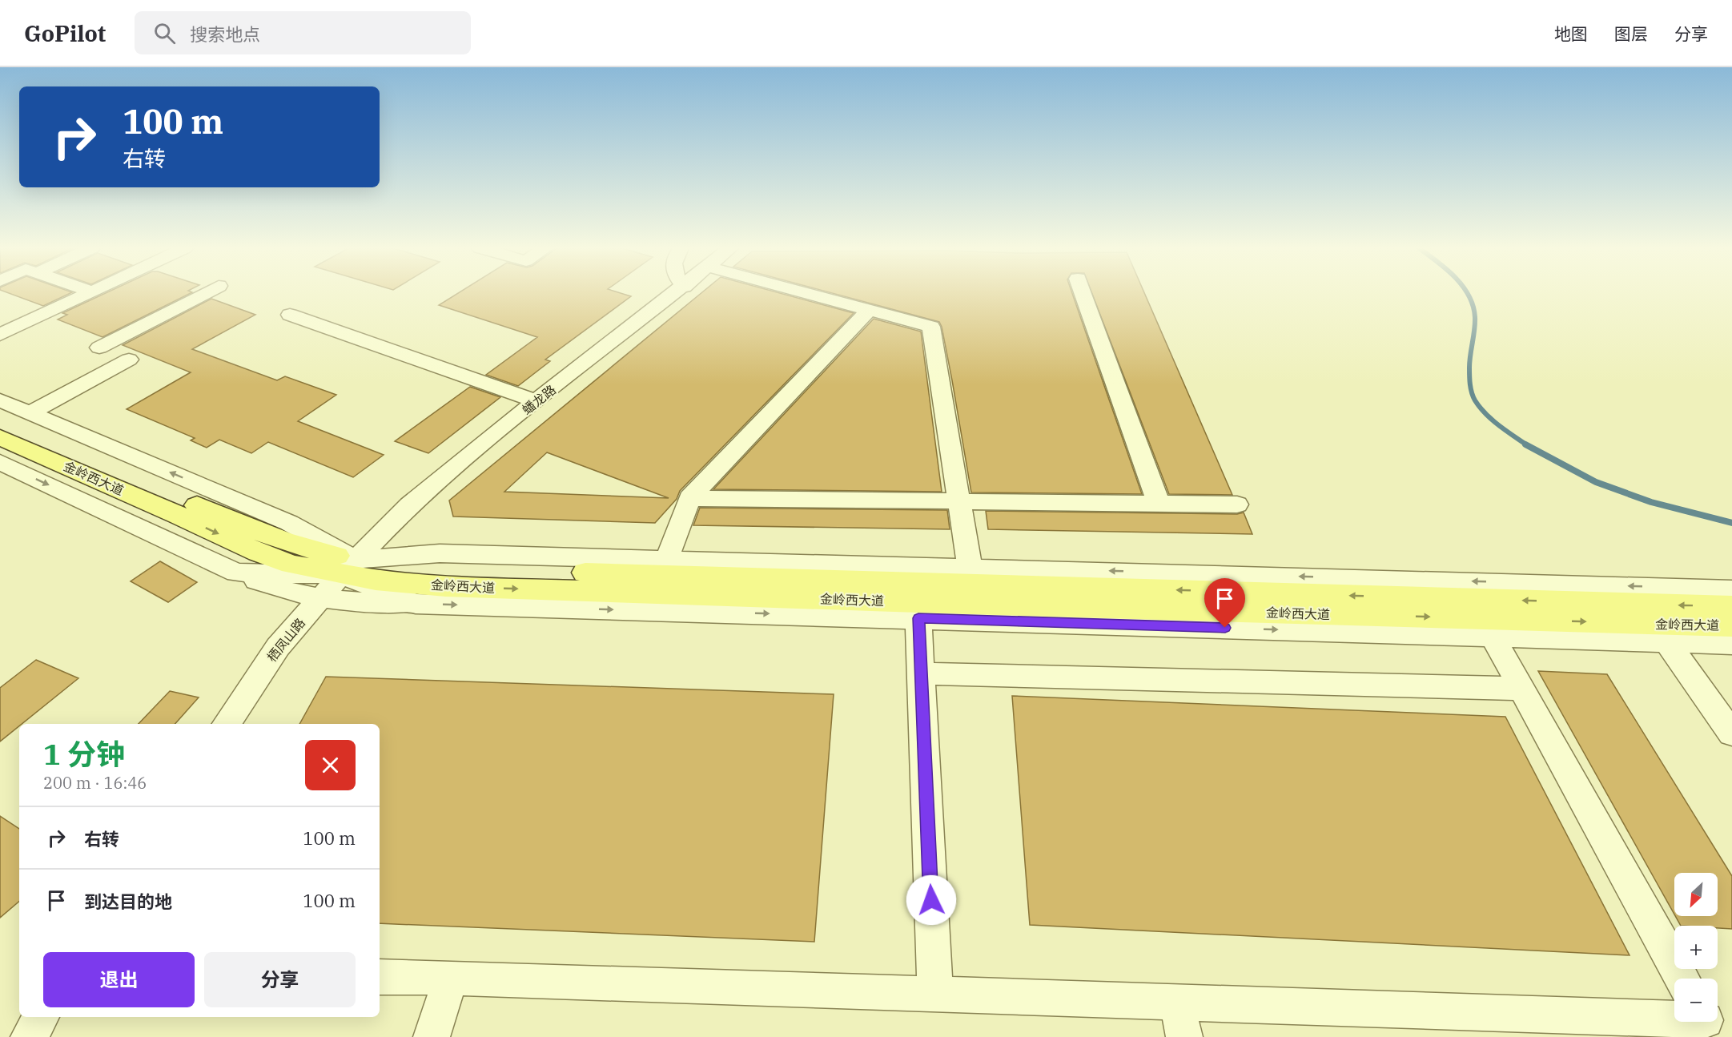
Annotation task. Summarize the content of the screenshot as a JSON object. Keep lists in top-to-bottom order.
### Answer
{
  "streets": {
    "main road": ["金岭西大道"],
    "street": ["蟠龙路", "栖凤山路"]
  },
  "crossings": [
    ["蟠龙路", "金岭西大道"],
    ["蟠龙路", "栖凤山路"],
    ["金岭西大道", "栖凤山路"]
  ],
  "north": "bottom left",
  "page": {
    "header": "GoPilot",
    "search": "搜索地点",
    "nav": ["地图", "图层", "分享"],
    "turn": ["100 m", "右转"],
    "heading": ["1 分钟", "200 m · 16:46"],
    "list": [
      {
        "name": "右转",
        "value": "100 m"
      },
      {
        "name": "到达目的地",
        "value": "100 m"
      }
    ],
    "map_buttons": ["+", "−"],
    "buttons": ["退出", "分享"]
  }
}
